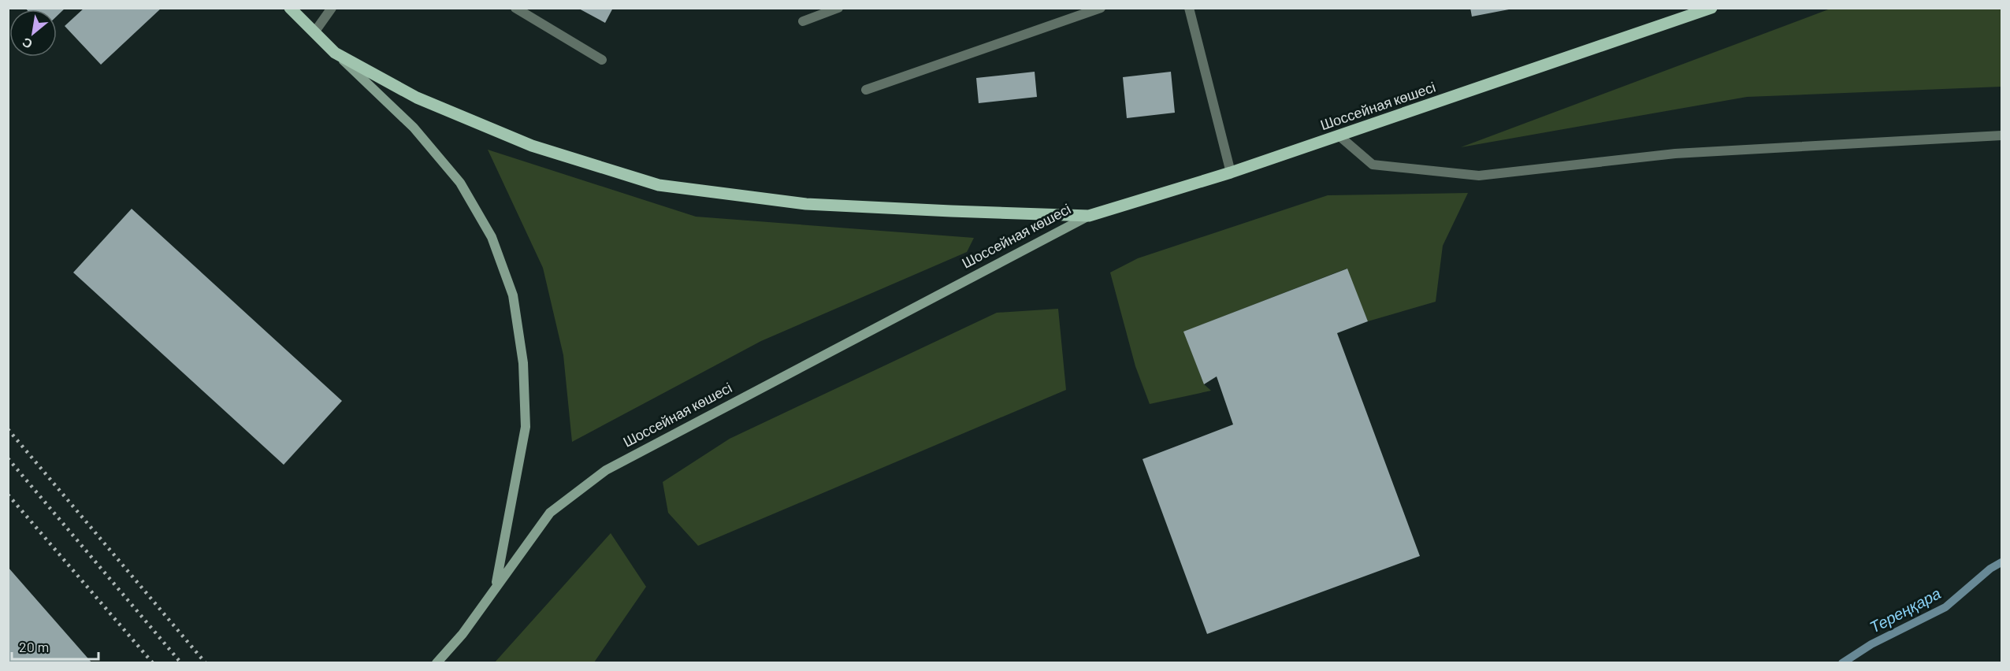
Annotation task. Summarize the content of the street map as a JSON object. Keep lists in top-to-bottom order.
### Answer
{
  "streets": {
    "main road": ["Шоссейная көшесі"]
  },
  "water": ["Тереңқара"],
  "scale_bar": "20 m",
  "north": "bottom left"
}
